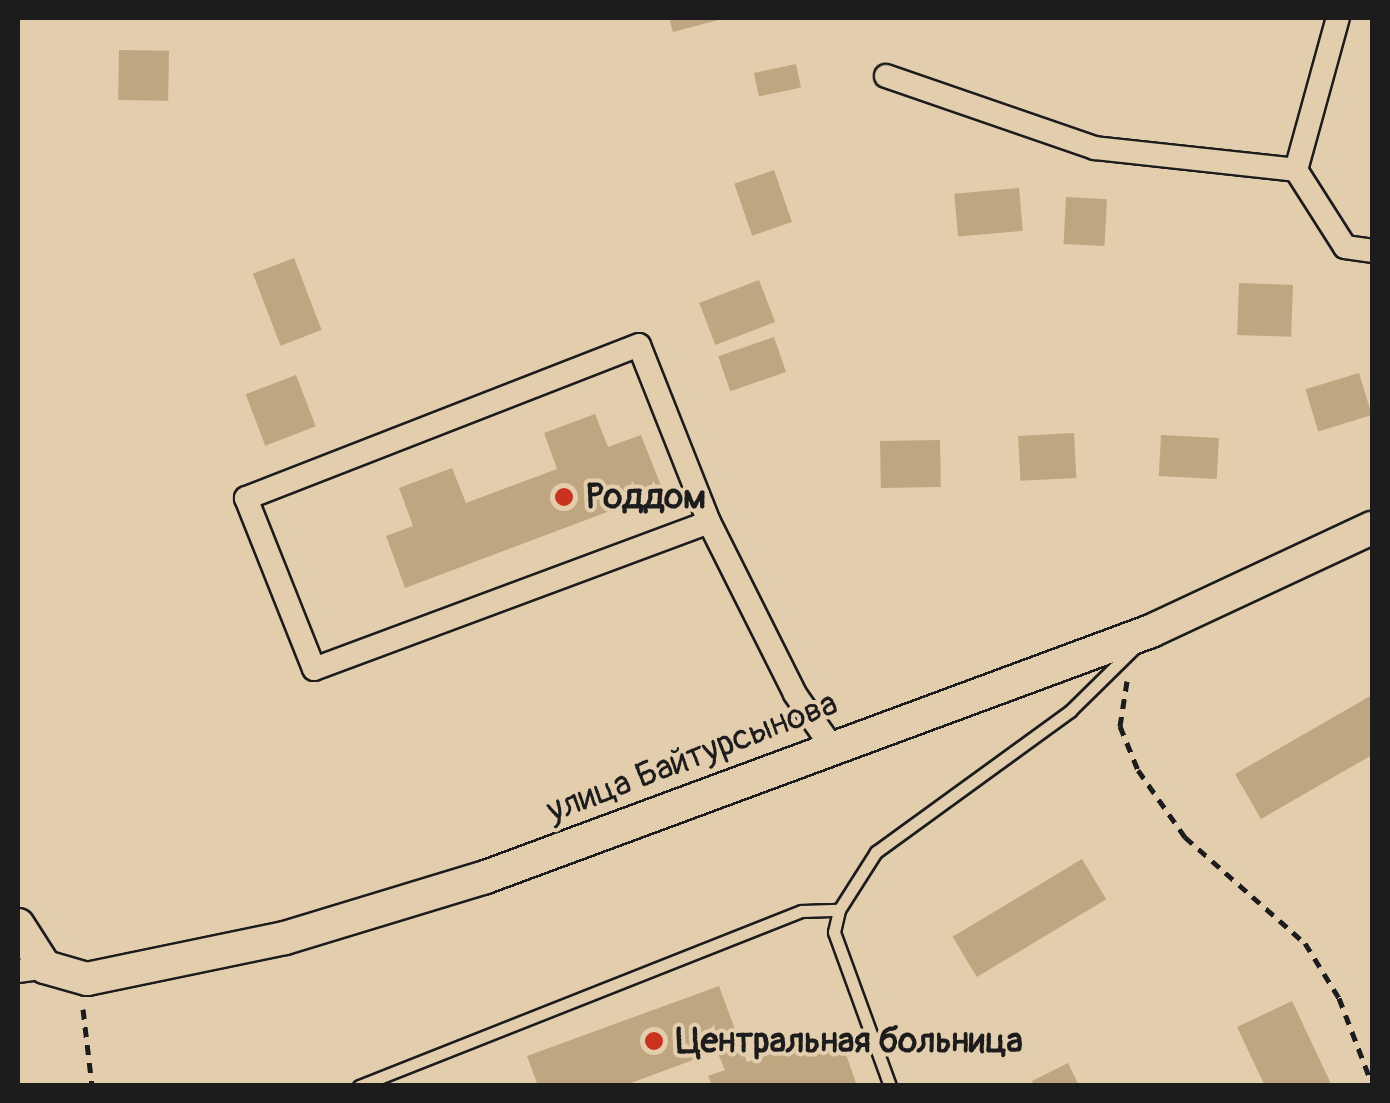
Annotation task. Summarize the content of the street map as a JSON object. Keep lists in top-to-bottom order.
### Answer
{
  "streets": {
    "street": ["улица Байтурсынова"]
  },
  "places": ["Роддом", "Центральная больница"]
}
